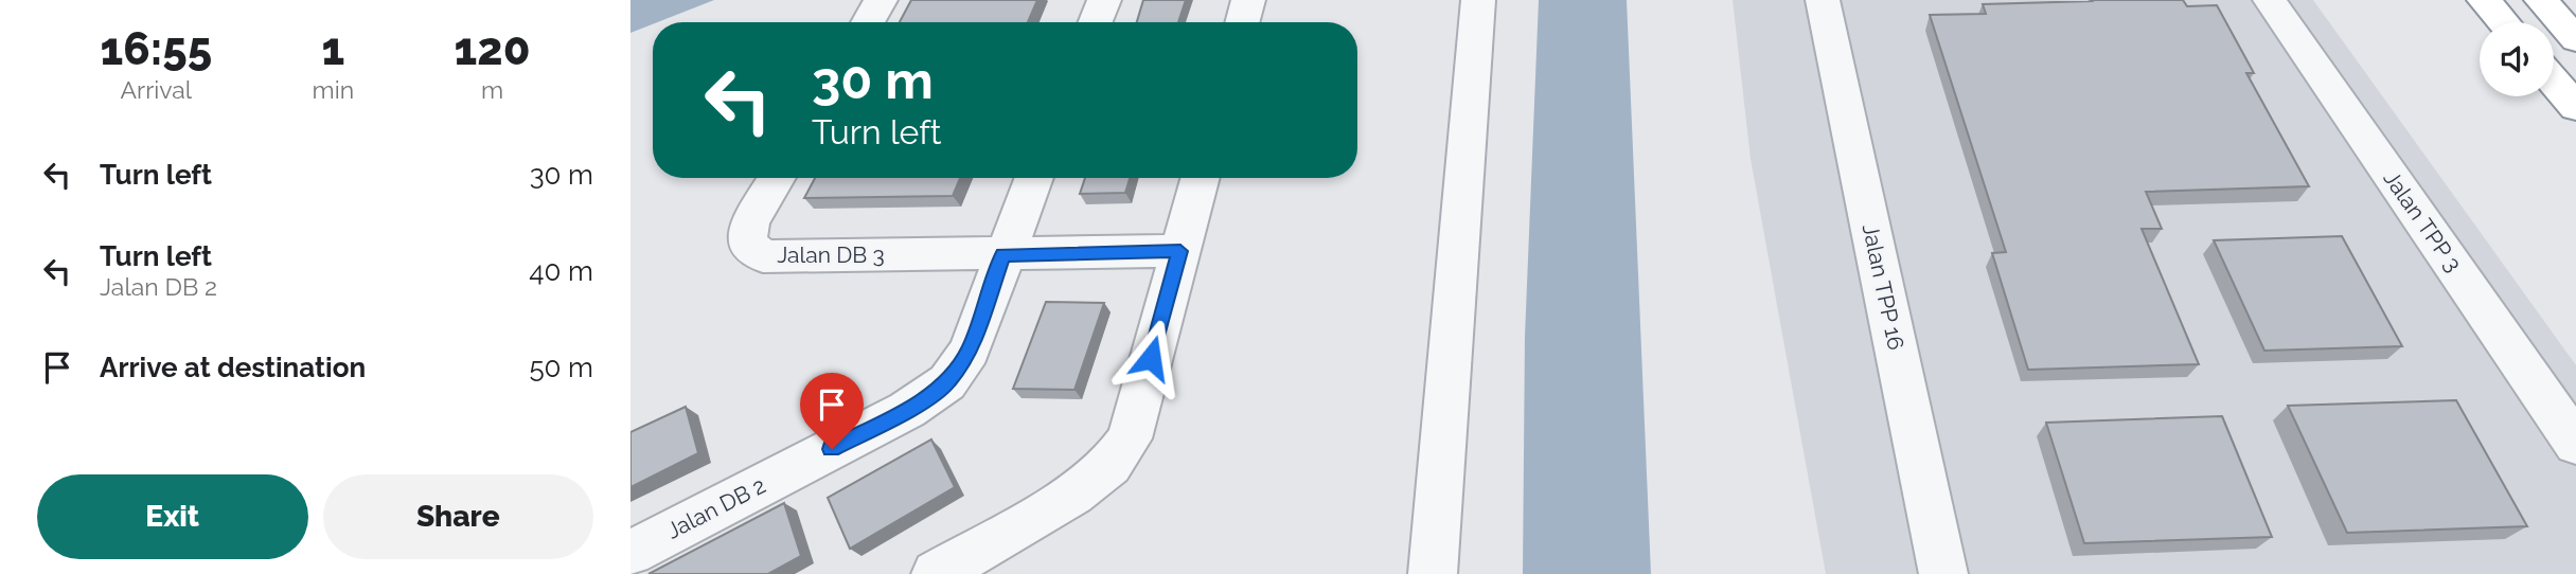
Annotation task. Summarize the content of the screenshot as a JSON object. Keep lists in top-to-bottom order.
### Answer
{
  "streets": {
    "street": [
      "Jalan TPP 3",
      "Jalan DB 3",
      "Jalan TPP 16",
      "Jalan DB 2"
    ]
  },
  "crossings": [
    ["Jalan DB 3", "Jalan DB 2"]
  ],
  "page": {
    "eta": [
      "16:55",
      "Arrival",
      "1",
      "min",
      "120",
      "m"
    ],
    "turn": ["30 m", "Turn left"],
    "list": [
      {
        "name": "Turn left",
        "value": "30 m"
      },
      {
        "name": "Turn left",
        "note": "Jalan DB 2",
        "value": "40 m"
      },
      {
        "name": "Arrive at destination",
        "value": "50 m"
      }
    ],
    "buttons": ["Exit", "Share"]
  }
}
